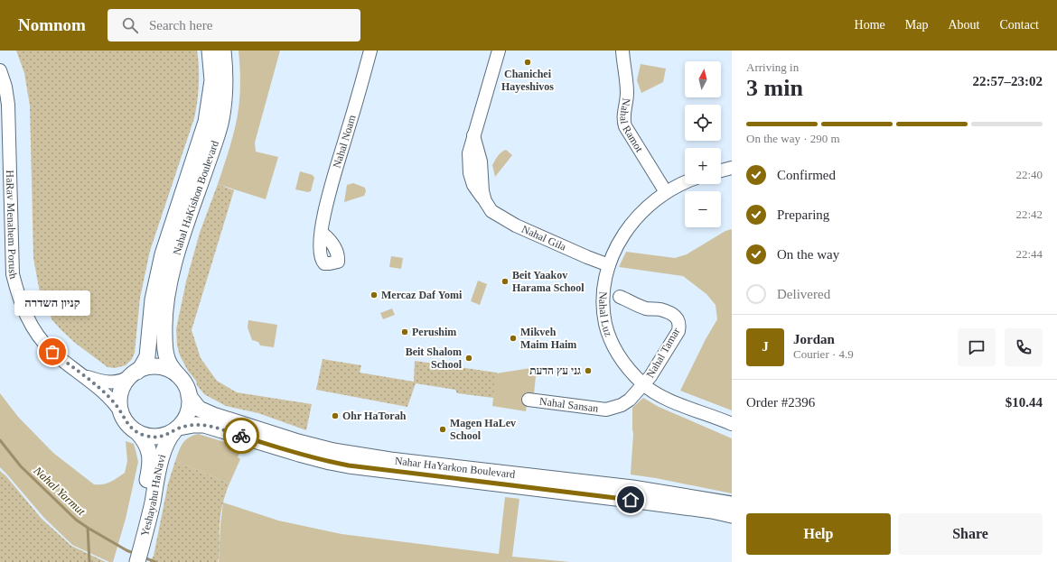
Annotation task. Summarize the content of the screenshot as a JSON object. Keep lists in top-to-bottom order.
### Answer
{
  "streets": {
    "main road": ["Nahal HaKishon Boulevard", "Nahar HaYarkon Boulevard", "Yeshayahu HaNavi"],
    "street": [
      "Nahal Ramot",
      "Nahal Noam",
      "HaRav Menahem Porush",
      "Nahal Gila",
      "Nahal Luz",
      "Nahal Tamar",
      "Nahal Sansan"
    ]
  },
  "crossings": [
    ["Nahal Ramot", "Nahal Luz"],
    ["Nahal HaKishon Boulevard", "HaRav Menahem Porush"],
    ["Nahal HaKishon Boulevard", "Nahar HaYarkon Boulevard"],
    ["Nahal HaKishon Boulevard", "Yeshayahu HaNavi"],
    ["HaRav Menahem Porush", "Nahar HaYarkon Boulevard"],
    ["HaRav Menahem Porush", "Yeshayahu HaNavi"],
    ["Nahal Gila", "Nahal Luz"],
    ["Nahal Luz", "Nahal Tamar"],
    ["Nahal Luz", "Nahal Sansan"],
    ["Nahal Tamar", "Nahal Sansan"],
    ["Nahar HaYarkon Boulevard", "Yeshayahu HaNavi"]
  ],
  "water": ["Nahal Yarmut"],
  "places": [
    "Chanichei Hayeshivos",
    "Beit Yaakov Harama School",
    "Mercaz Daf Yomi",
    "Perushim",
    "Mikveh Maim Haim",
    "קניון השדרה",
    "Beit Shalom School",
    "גני עץ הדעת",
    "Ohr HaTorah",
    "Magen HaLev School"
  ],
  "north": "top",
  "page": {
    "header": "Nomnom",
    "search": "Search here",
    "nav": [
      "Home",
      "Map",
      "About",
      "Contact"
    ],
    "heading": ["3 min", "Arriving in", "22:57–23:02"],
    "panel": [
      "Jordan",
      "Courier · 4.9",
      "Order #2396",
      "$10.44"
    ],
    "map_buttons": ["+", "−"],
    "bar": "On the way · 290 m",
    "list": [
      ["Confirmed", "22:40"],
      ["Preparing", "22:42"],
      ["On the way", "22:44"],
      "Delivered"
    ],
    "bubble": "קניון השדרה",
    "round": "J",
    "buttons": ["Help", "Share"]
  }
}
